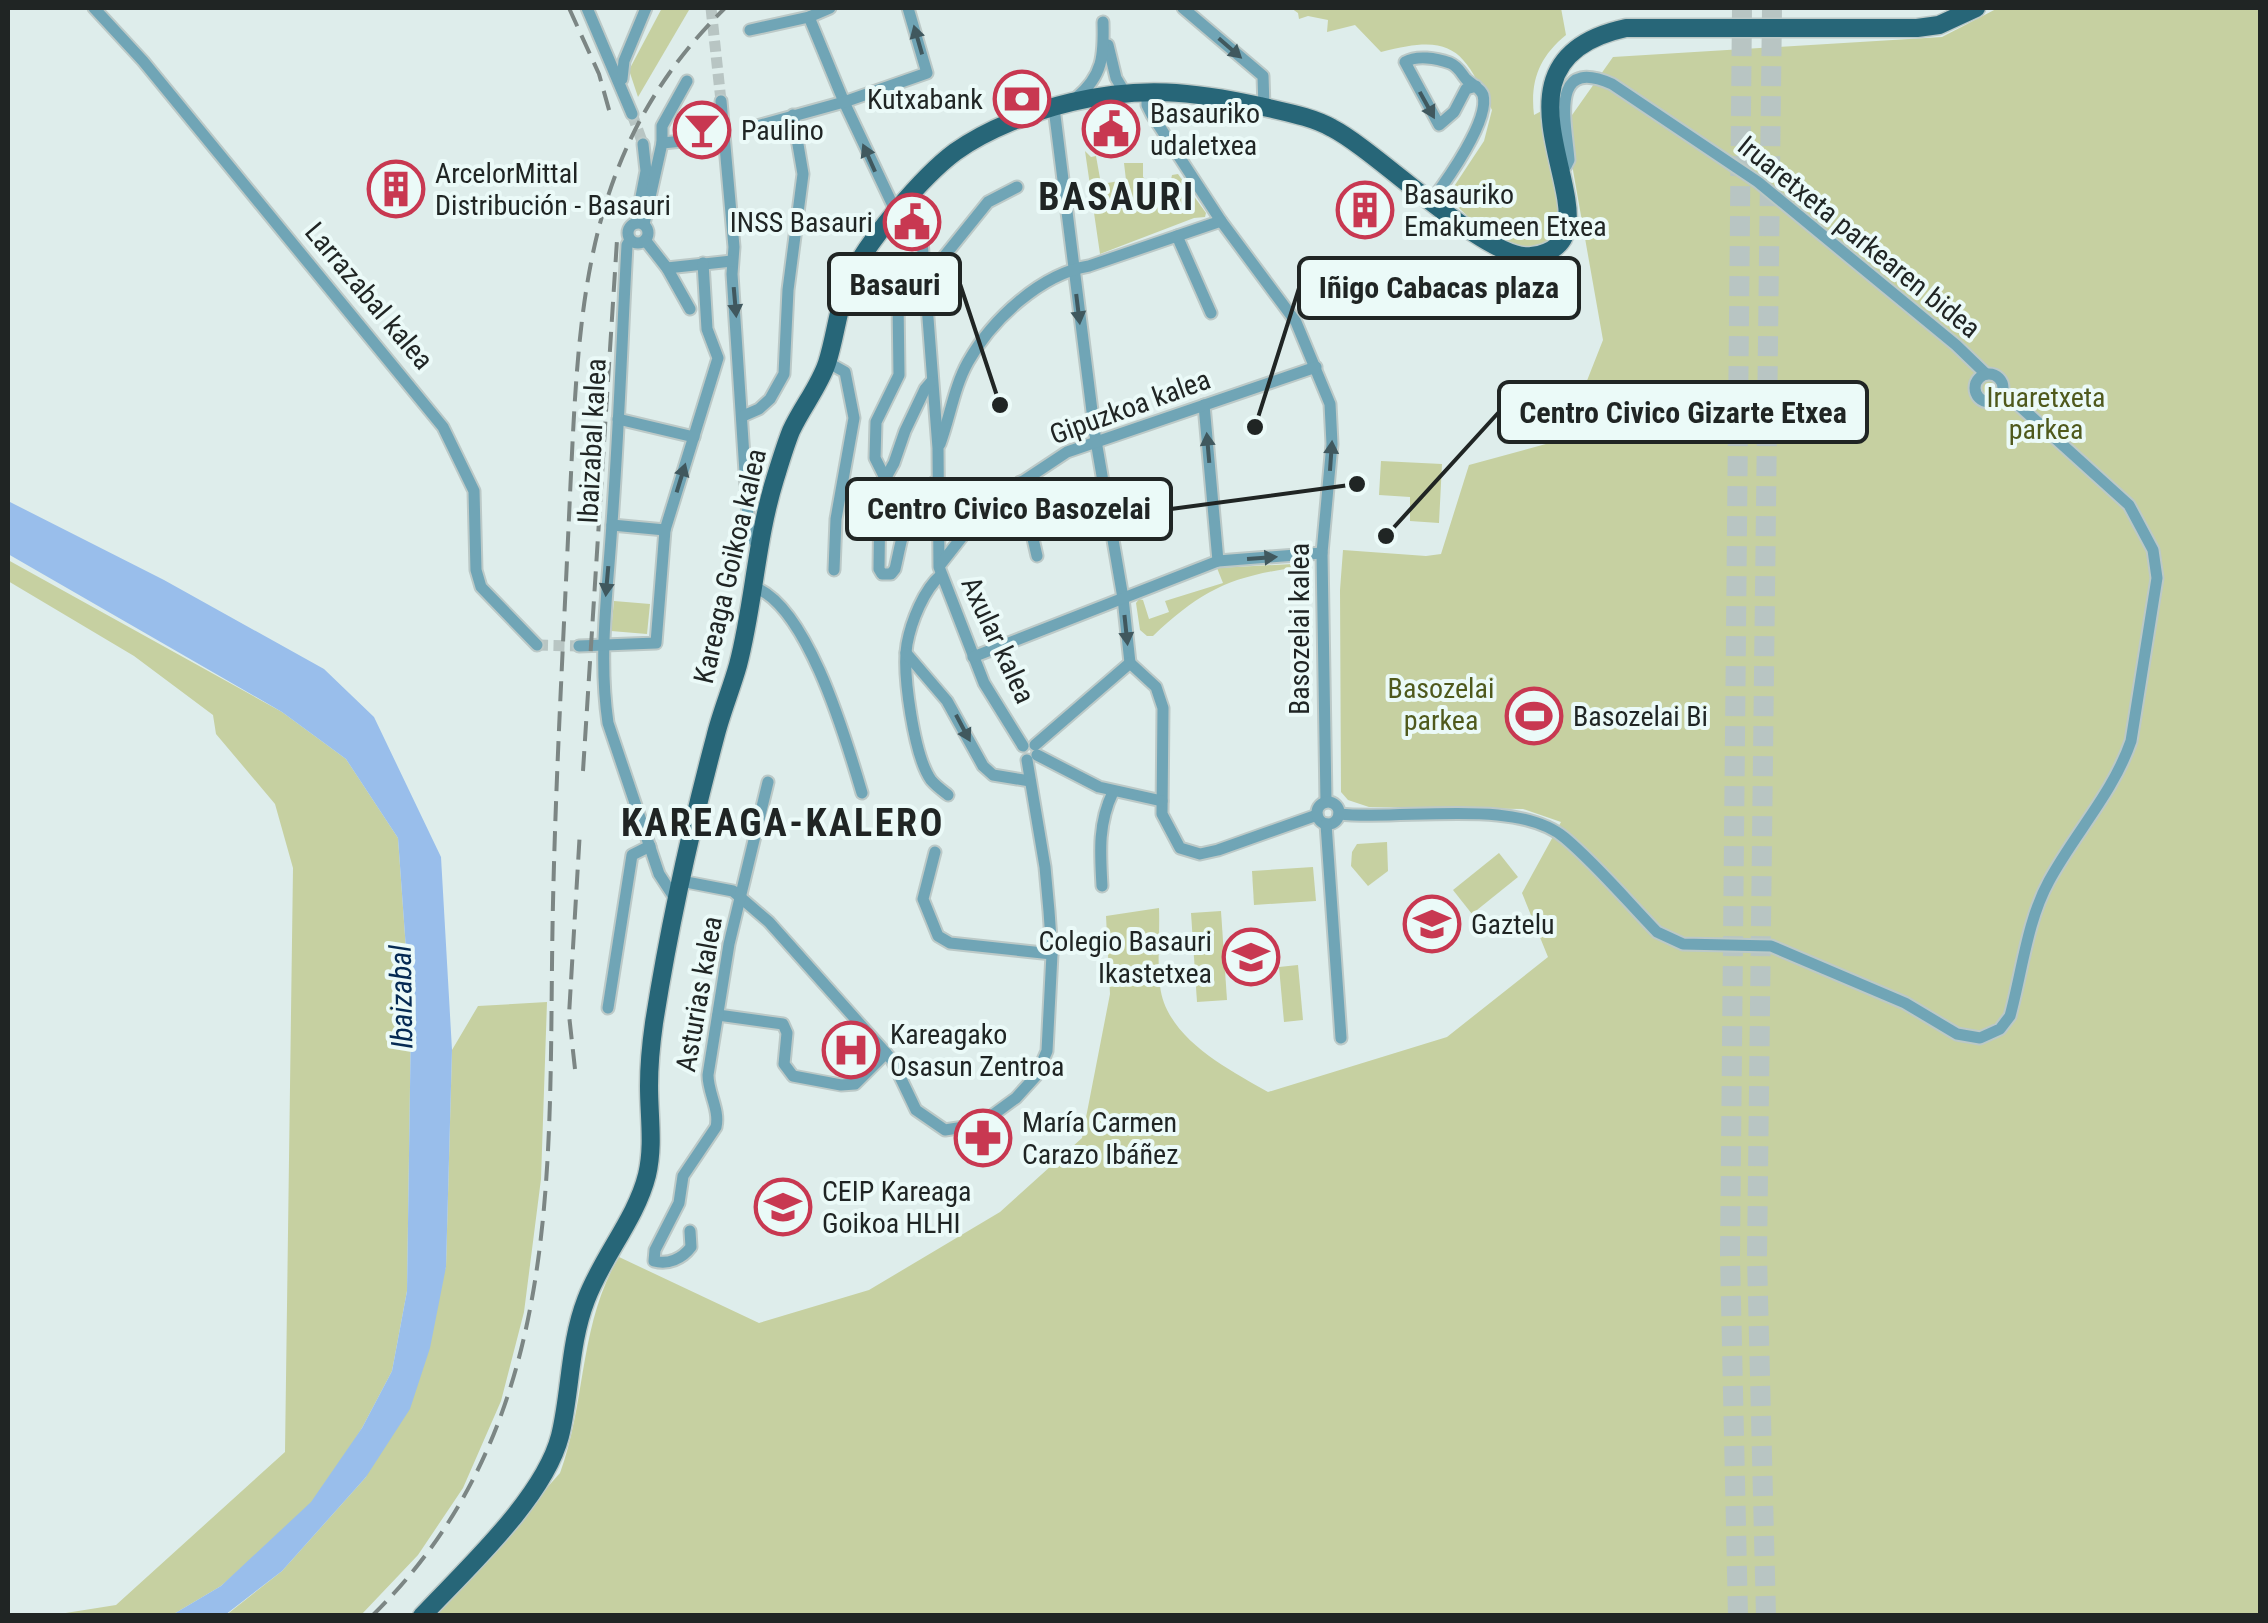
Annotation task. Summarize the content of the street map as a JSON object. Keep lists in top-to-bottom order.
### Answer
{
  "streets": {
    "main road": ["Kareaga Goikoa kalea"],
    "street": [
      "Iruaretxeta parkearen bidea",
      "Larrazabal kalea",
      "Gipuzkoa kalea",
      "Ibaizabal kalea",
      "Basozelai kalea",
      "Axular kalea",
      "Asturias kalea"
    ]
  },
  "crossings": [
    ["Iruaretxeta parkearen bidea", "Kareaga Goikoa kalea"],
    ["Gipuzkoa kalea", "Basozelai kalea"],
    ["Gipuzkoa kalea", "Axular kalea"],
    ["Ibaizabal kalea", "Kareaga Goikoa kalea"],
    ["Kareaga Goikoa kalea", "Basozelai kalea"],
    ["Kareaga Goikoa kalea", "Axular kalea"]
  ],
  "districts": ["BASAURI", "KAREAGA-KALERO"],
  "water": ["Ibaizabal"],
  "parks": ["Iruaretxeta parkea", "Basozelai parkea"],
  "places": {
    "bank": ["Kutxabank"],
    "public building": ["Basauriko udaletxea", "INSS Basauri"],
    "bar": ["Paulino"],
    "building": ["ArcelorMittal Distribución - Basauri", "Basauriko Emakumeen Etxea"],
    "other": [
      "Basauri",
      "Iñigo Cabacas plaza",
      "Centro Civico Basozelai",
      "Centro Civico Gizarte Etxea"
    ],
    "sports": ["Basozelai Bi"],
    "school or university": ["Gaztelu", "Colegio Basauri Ikastetxea", "CEIP Kareaga Goikoa HLHI"],
    "hospital": ["Kareagako Osasun Zentroa"],
    "pharmacy": ["María Carmen Carazo Ibáñez"]
  }
}
